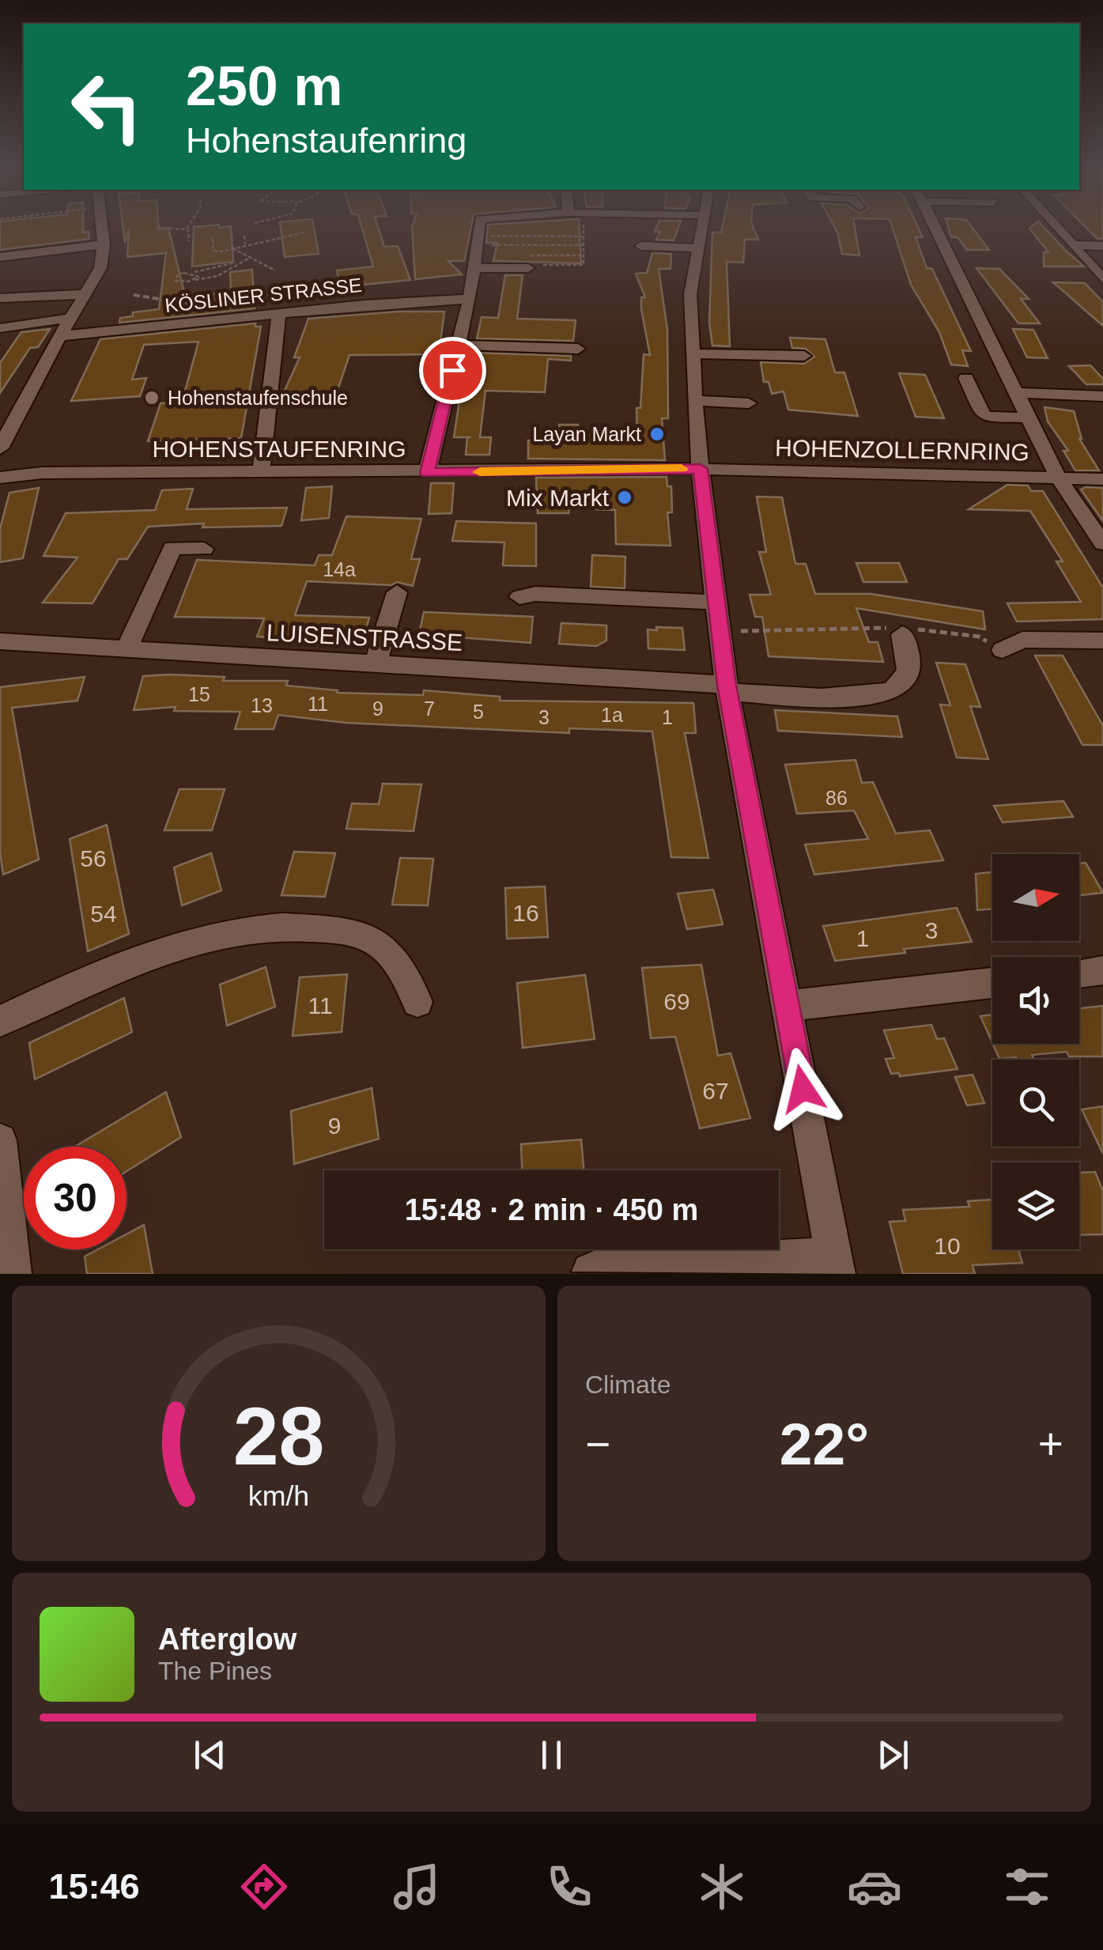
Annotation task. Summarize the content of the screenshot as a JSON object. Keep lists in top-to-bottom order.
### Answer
{
  "streets": {
    "street": [
      "KÖSLINER STRASSE",
      "HOHENSTAUFENRING",
      "HOHENZOLLERNRING",
      "LUISENSTRASSE"
    ]
  },
  "crossings": [
    ["HOHENSTAUFENRING", "HOHENZOLLERNRING"]
  ],
  "places": ["Hohenstaufenschule", "Layan Markt", "Mix Markt"],
  "house_numbers": [
    "14a",
    "15",
    "11",
    "13",
    "9",
    "7",
    "5",
    "1a",
    "3",
    "1",
    "86",
    "56",
    "16",
    "54",
    "3",
    "1",
    "69",
    "11",
    "67",
    "9",
    "10"
  ],
  "north": "right",
  "page": {
    "turn": ["250 m", "Hohenstaufenring"],
    "limit": "30",
    "trip": "15:48 · 2 min · 450 m",
    "tile": "Climate",
    "heat": ["−", "22°", "+"],
    "song": ["Afterglow", "The Pines"],
    "tabs": "15:46",
    "gauge": ["28", "km/h"]
  }
}
